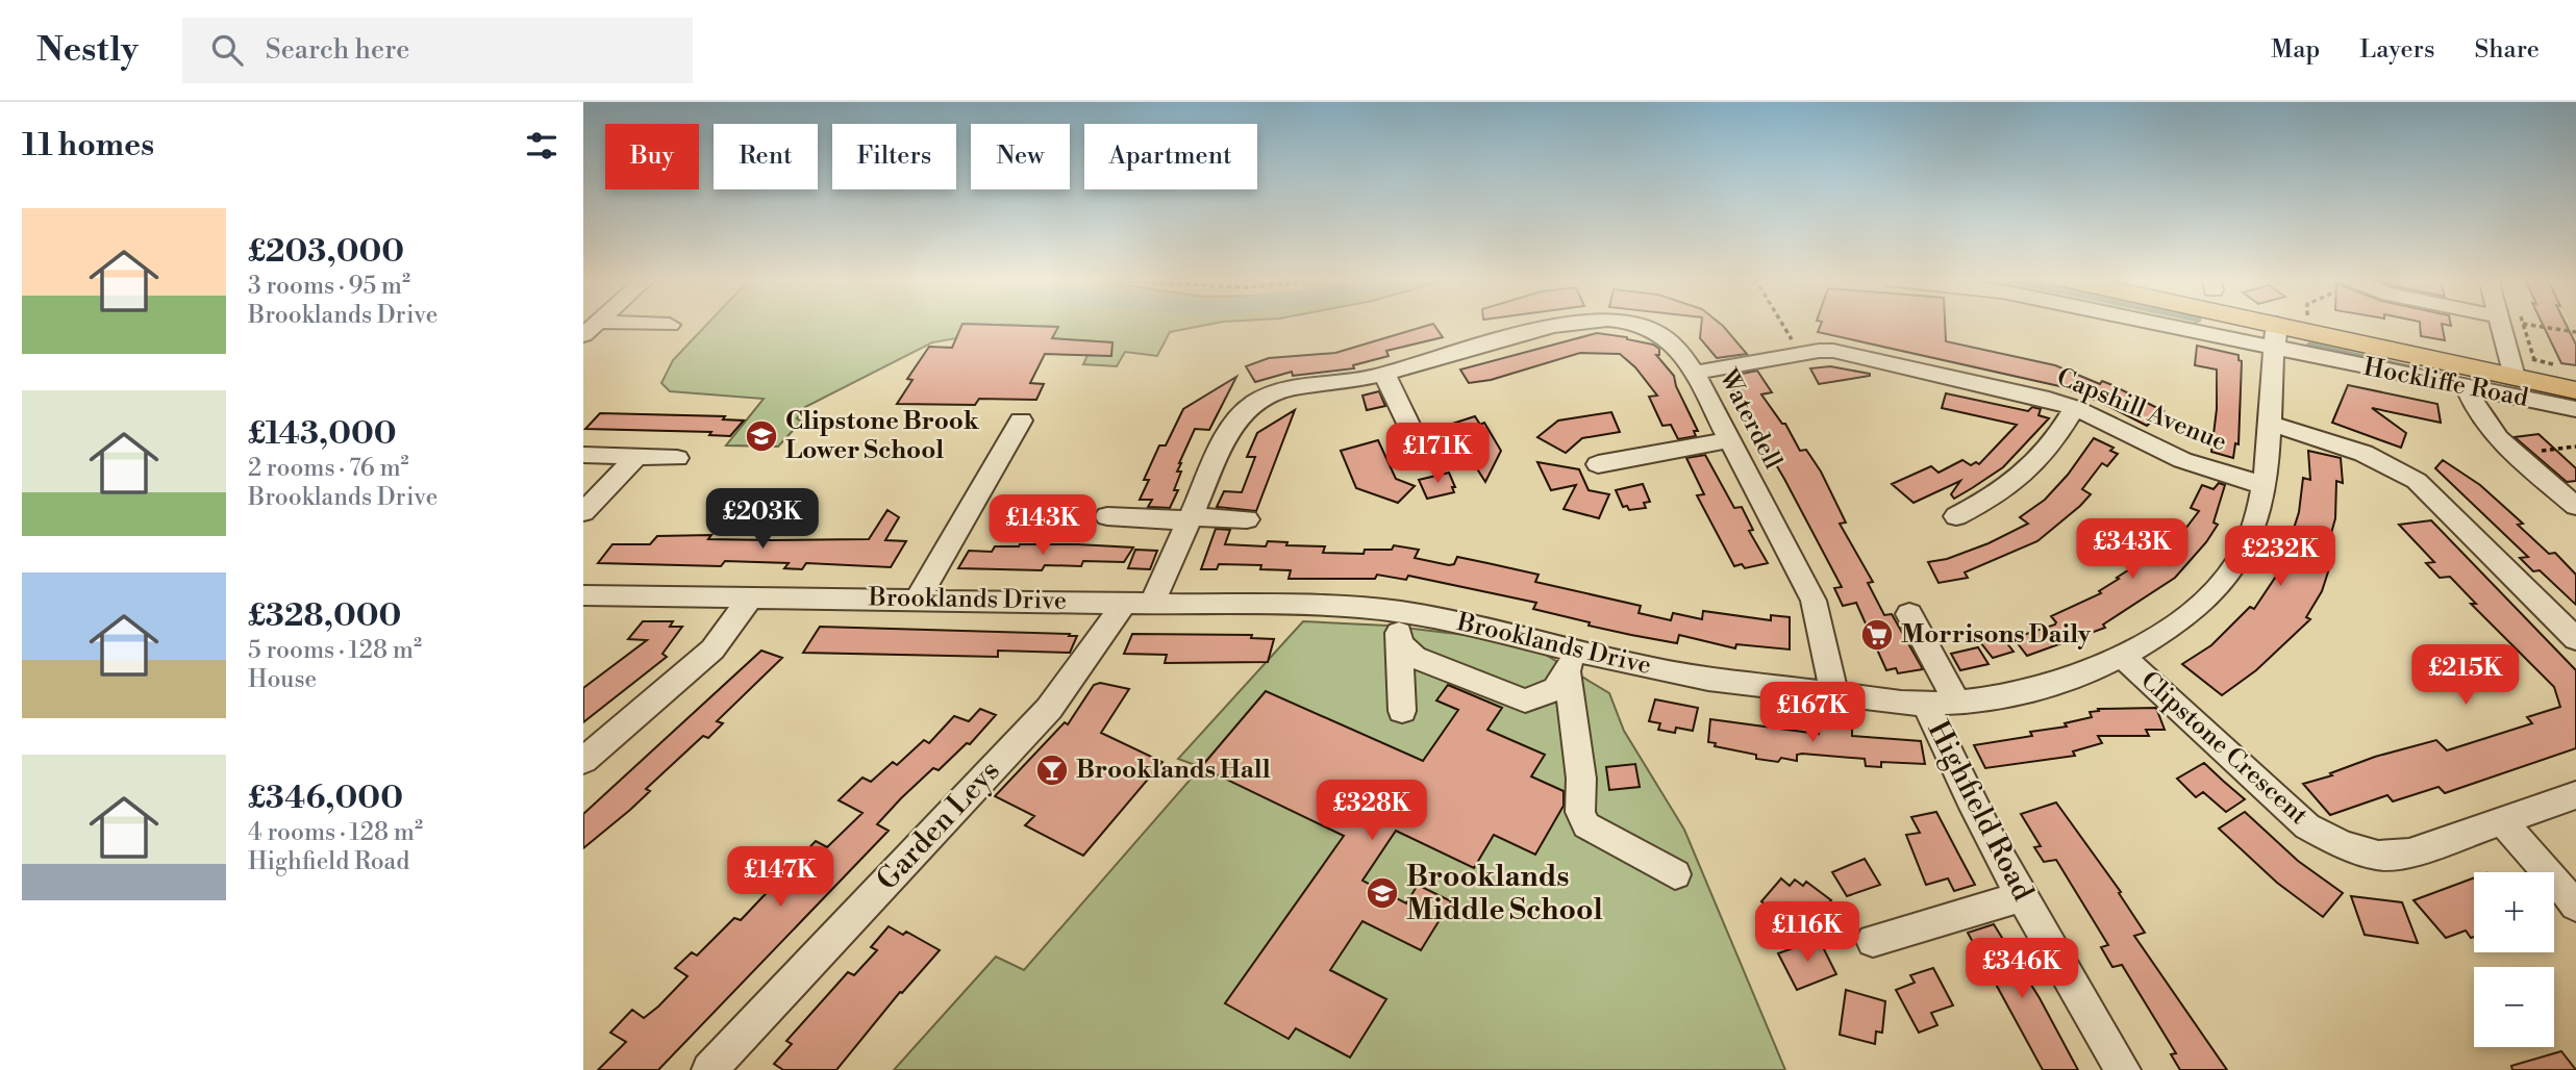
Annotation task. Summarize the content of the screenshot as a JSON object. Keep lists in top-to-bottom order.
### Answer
{
  "streets": {
    "main road": ["Hockliffe Road"],
    "street": [
      "Capshill Avenue",
      "Waterdell",
      "Brooklands Drive",
      "Clipstone Crescent",
      "Highfield Road",
      "Garden Leys"
    ]
  },
  "crossings": [
    ["Hockliffe Road", "Brooklands Drive"],
    ["Capshill Avenue", "Waterdell"],
    ["Capshill Avenue", "Brooklands Drive"],
    ["Waterdell", "Brooklands Drive"],
    ["Waterdell", "Garden Leys"],
    ["Brooklands Drive", "Clipstone Crescent"],
    ["Brooklands Drive", "Highfield Road"],
    ["Brooklands Drive", "Garden Leys"]
  ],
  "places": {
    "school or university": ["Clipstone Brook Lower School", "Brooklands Middle School"],
    "supermarket": ["Morrisons Daily"],
    "bar": ["Brooklands Hall"]
  },
  "page": {
    "header": "Nestly",
    "search": "Search here",
    "nav": ["Map", "Layers", "Share"],
    "heading": "11 homes",
    "chip": [
      "Buy",
      "Rent",
      "Filters",
      "New",
      "Apartment"
    ],
    "list": [
      {
        "name": "£203,000",
        "note": "3 rooms · 95 m² · Brooklands Drive"
      },
      {
        "name": "£143,000",
        "note": "2 rooms · 76 m² · Brooklands Drive"
      },
      {
        "name": "£328,000",
        "note": "5 rooms · 128 m² · House"
      },
      {
        "name": "£346,000",
        "note": "4 rooms · 128 m² · Highfield Road"
      }
    ],
    "price": [
      "£171K",
      "£203K",
      "£143K",
      "£343K",
      "£232K",
      "£215K",
      "£167K",
      "£328K",
      "£147K",
      "£116K",
      "£346K"
    ],
    "map_buttons": ["+", "−"]
  }
}
